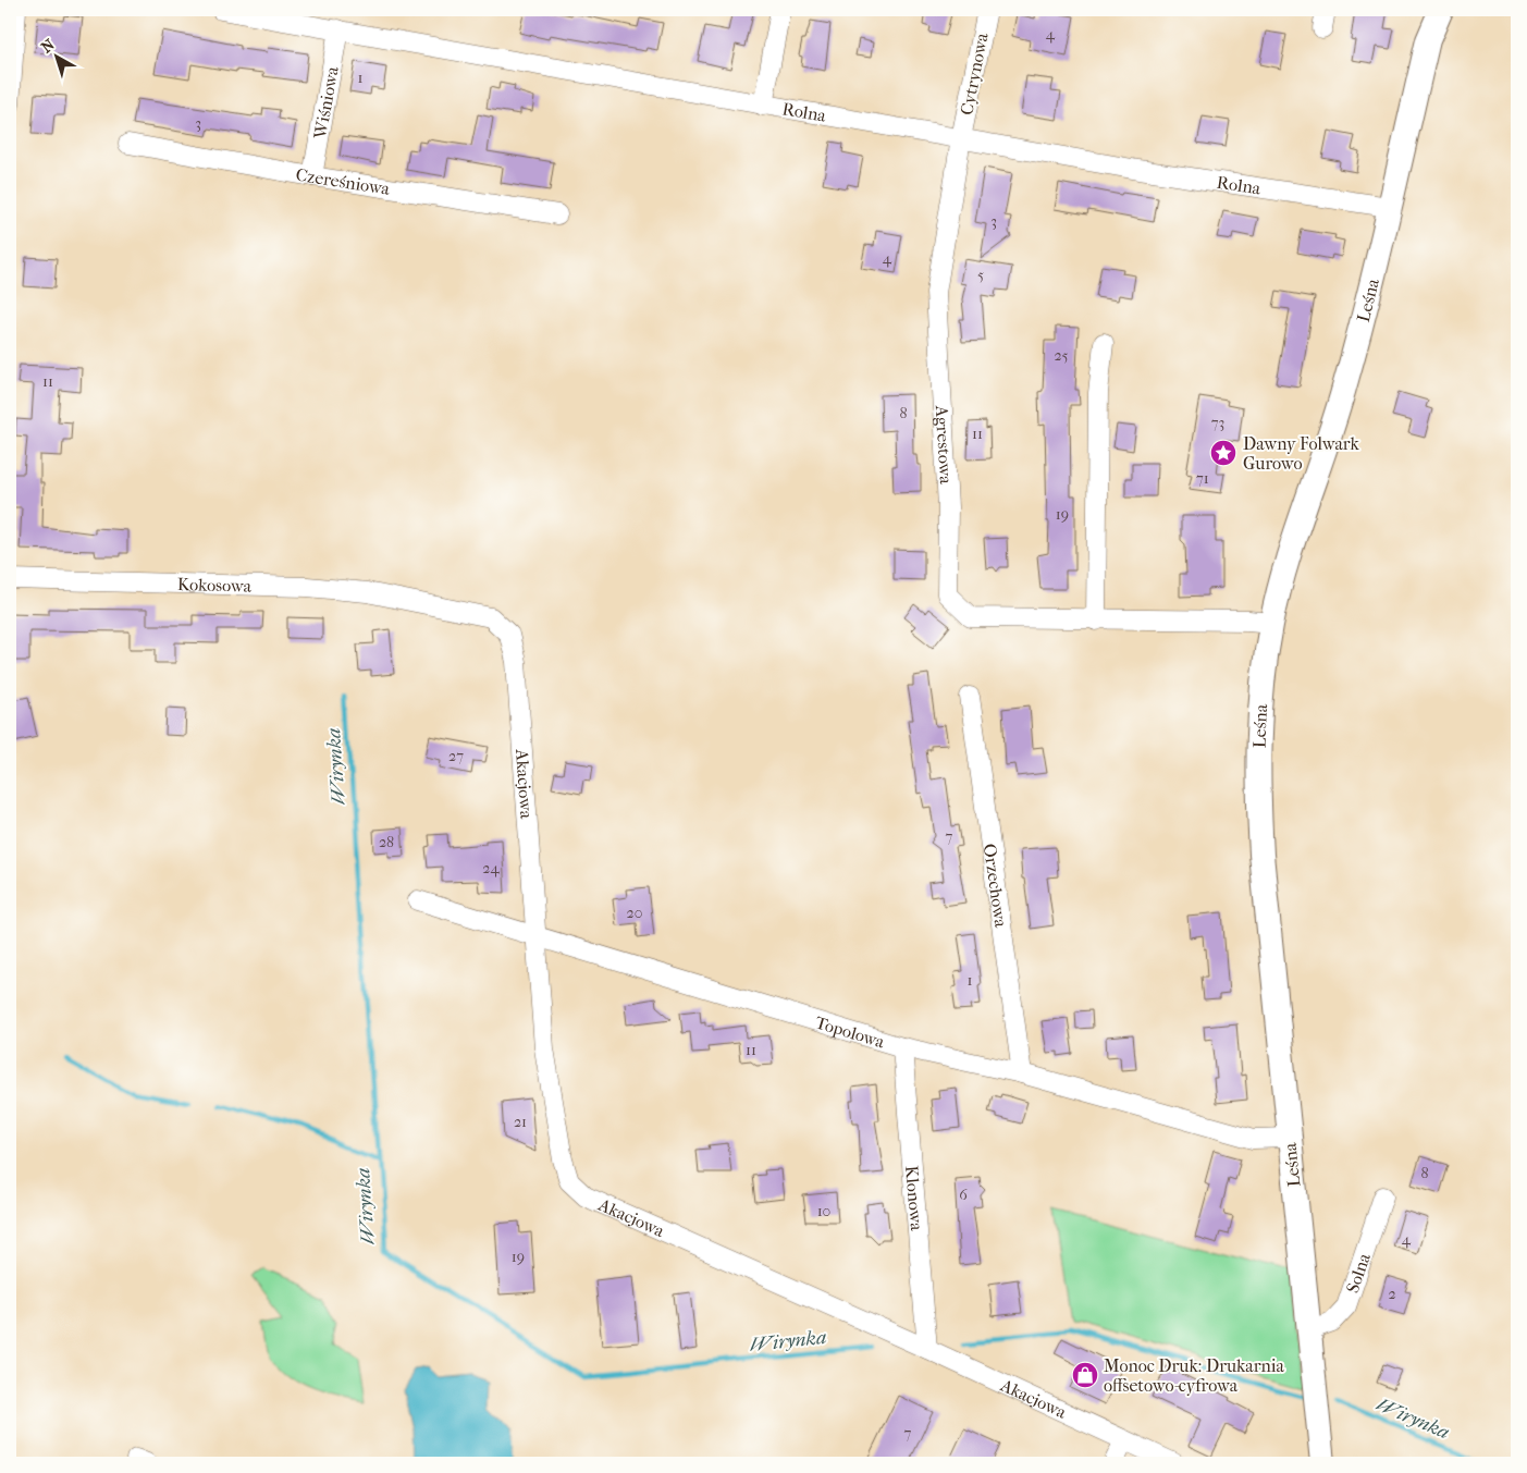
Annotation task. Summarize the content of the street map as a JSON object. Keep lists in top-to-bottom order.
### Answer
{
  "streets": {
    "street": [
      "Cytrynowa",
      "Wiśniowa",
      "Rolna",
      "Czereśniowa",
      "Leśna",
      "Agrestowa",
      "Kokosowa",
      "Akacjowa",
      "Orzechowa",
      "Topolowa",
      "Klonowa",
      "Solna"
    ]
  },
  "crossings": [
    ["Cytrynowa", "Rolna"],
    ["Cytrynowa", "Agrestowa"],
    ["Wiśniowa", "Rolna"],
    ["Wiśniowa", "Czereśniowa"],
    ["Rolna", "Leśna"],
    ["Rolna", "Agrestowa"],
    ["Leśna", "Agrestowa"],
    ["Leśna", "Topolowa"],
    ["Leśna", "Solna"],
    ["Kokosowa", "Akacjowa"],
    ["Akacjowa", "Topolowa"],
    ["Akacjowa", "Klonowa"],
    ["Orzechowa", "Topolowa"],
    ["Topolowa", "Klonowa"]
  ],
  "water": ["Wirynka"],
  "places": {
    "place": ["Dawny Folwark Gurowo"],
    "shop": ["Monoc Druk: Drukarnia offsetowo-cyfrowa"]
  },
  "house_numbers": [
    "4",
    "1",
    "3",
    "3",
    "4",
    "5",
    "25",
    "11",
    "8",
    "73",
    "11",
    "71",
    "19",
    "27",
    "7",
    "28",
    "24",
    "20",
    "1",
    "11",
    "21",
    "8",
    "6",
    "10",
    "4",
    "19",
    "2",
    "7"
  ],
  "north": "top left"
}
